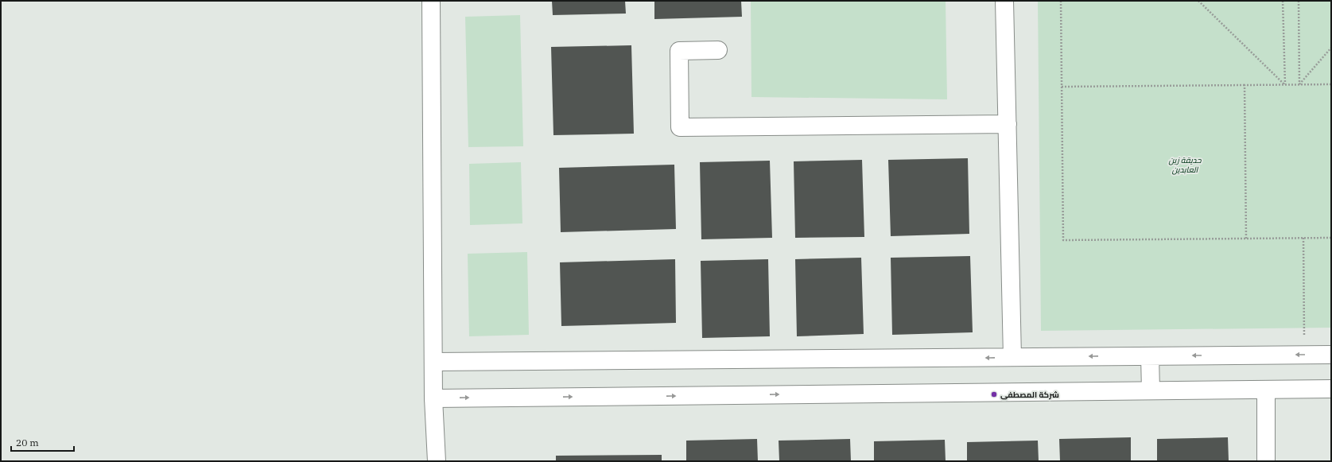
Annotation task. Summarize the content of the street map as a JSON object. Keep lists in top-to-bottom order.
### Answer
{
  "parks": ["حديقة زين العابدين"],
  "places": ["شركة المصطفى"],
  "scale_bar": "20 m"
}
